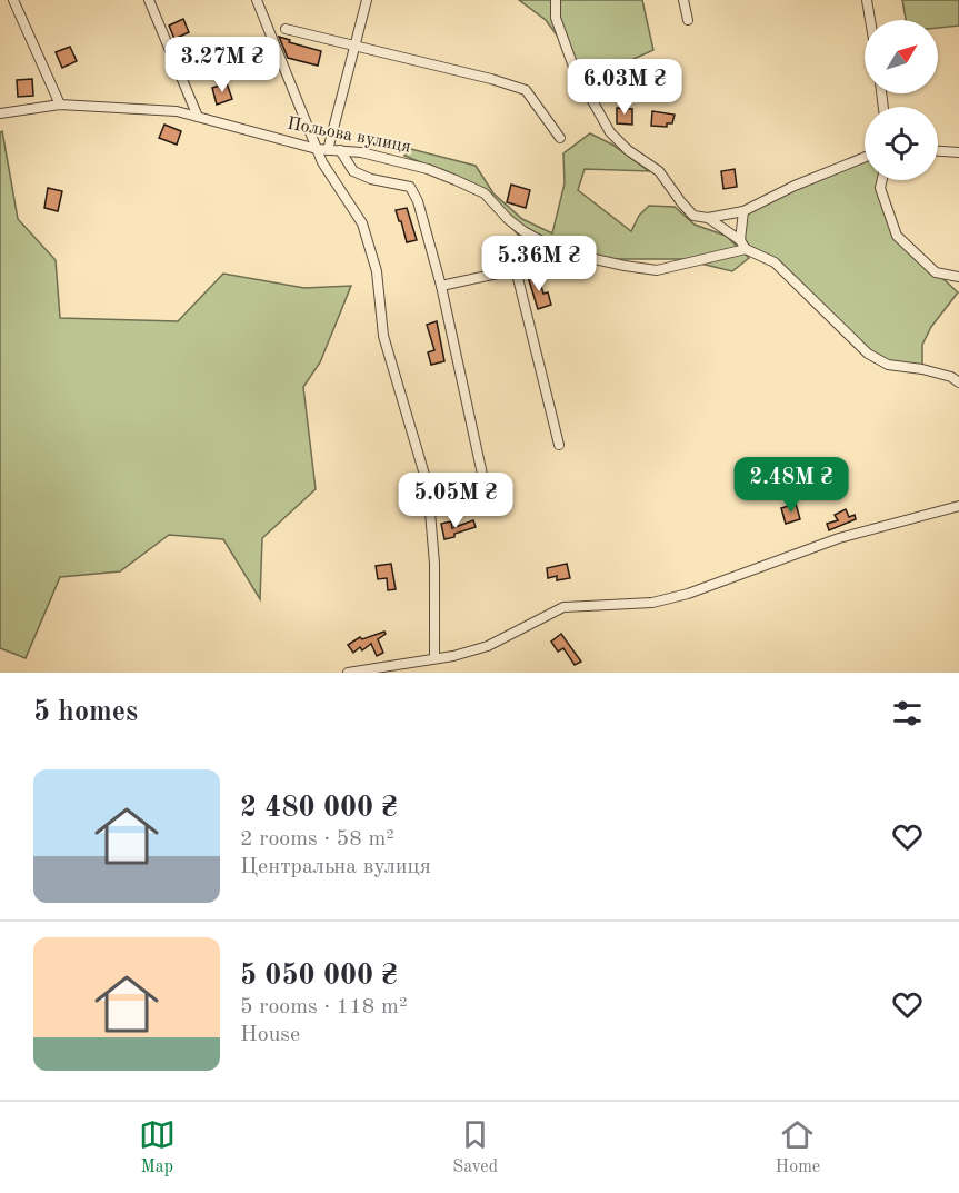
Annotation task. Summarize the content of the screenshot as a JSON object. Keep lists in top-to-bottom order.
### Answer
{
  "streets": {
    "street": ["Польова вулиця"]
  },
  "north": "top right",
  "page": {
    "price": [
      "3.27M ₴",
      "6.03M ₴",
      "5.36M ₴",
      "2.48M ₴",
      "5.05M ₴"
    ],
    "heading": "5 homes",
    "list": [
      {
        "name": "2 480 000 ₴",
        "note": "2 rooms · 58 m² · Центральна вулиця"
      },
      {
        "name": "5 050 000 ₴",
        "note": "5 rooms · 118 m² · House"
      }
    ],
    "tabs": ["Map", "Saved", "Home"]
  }
}
